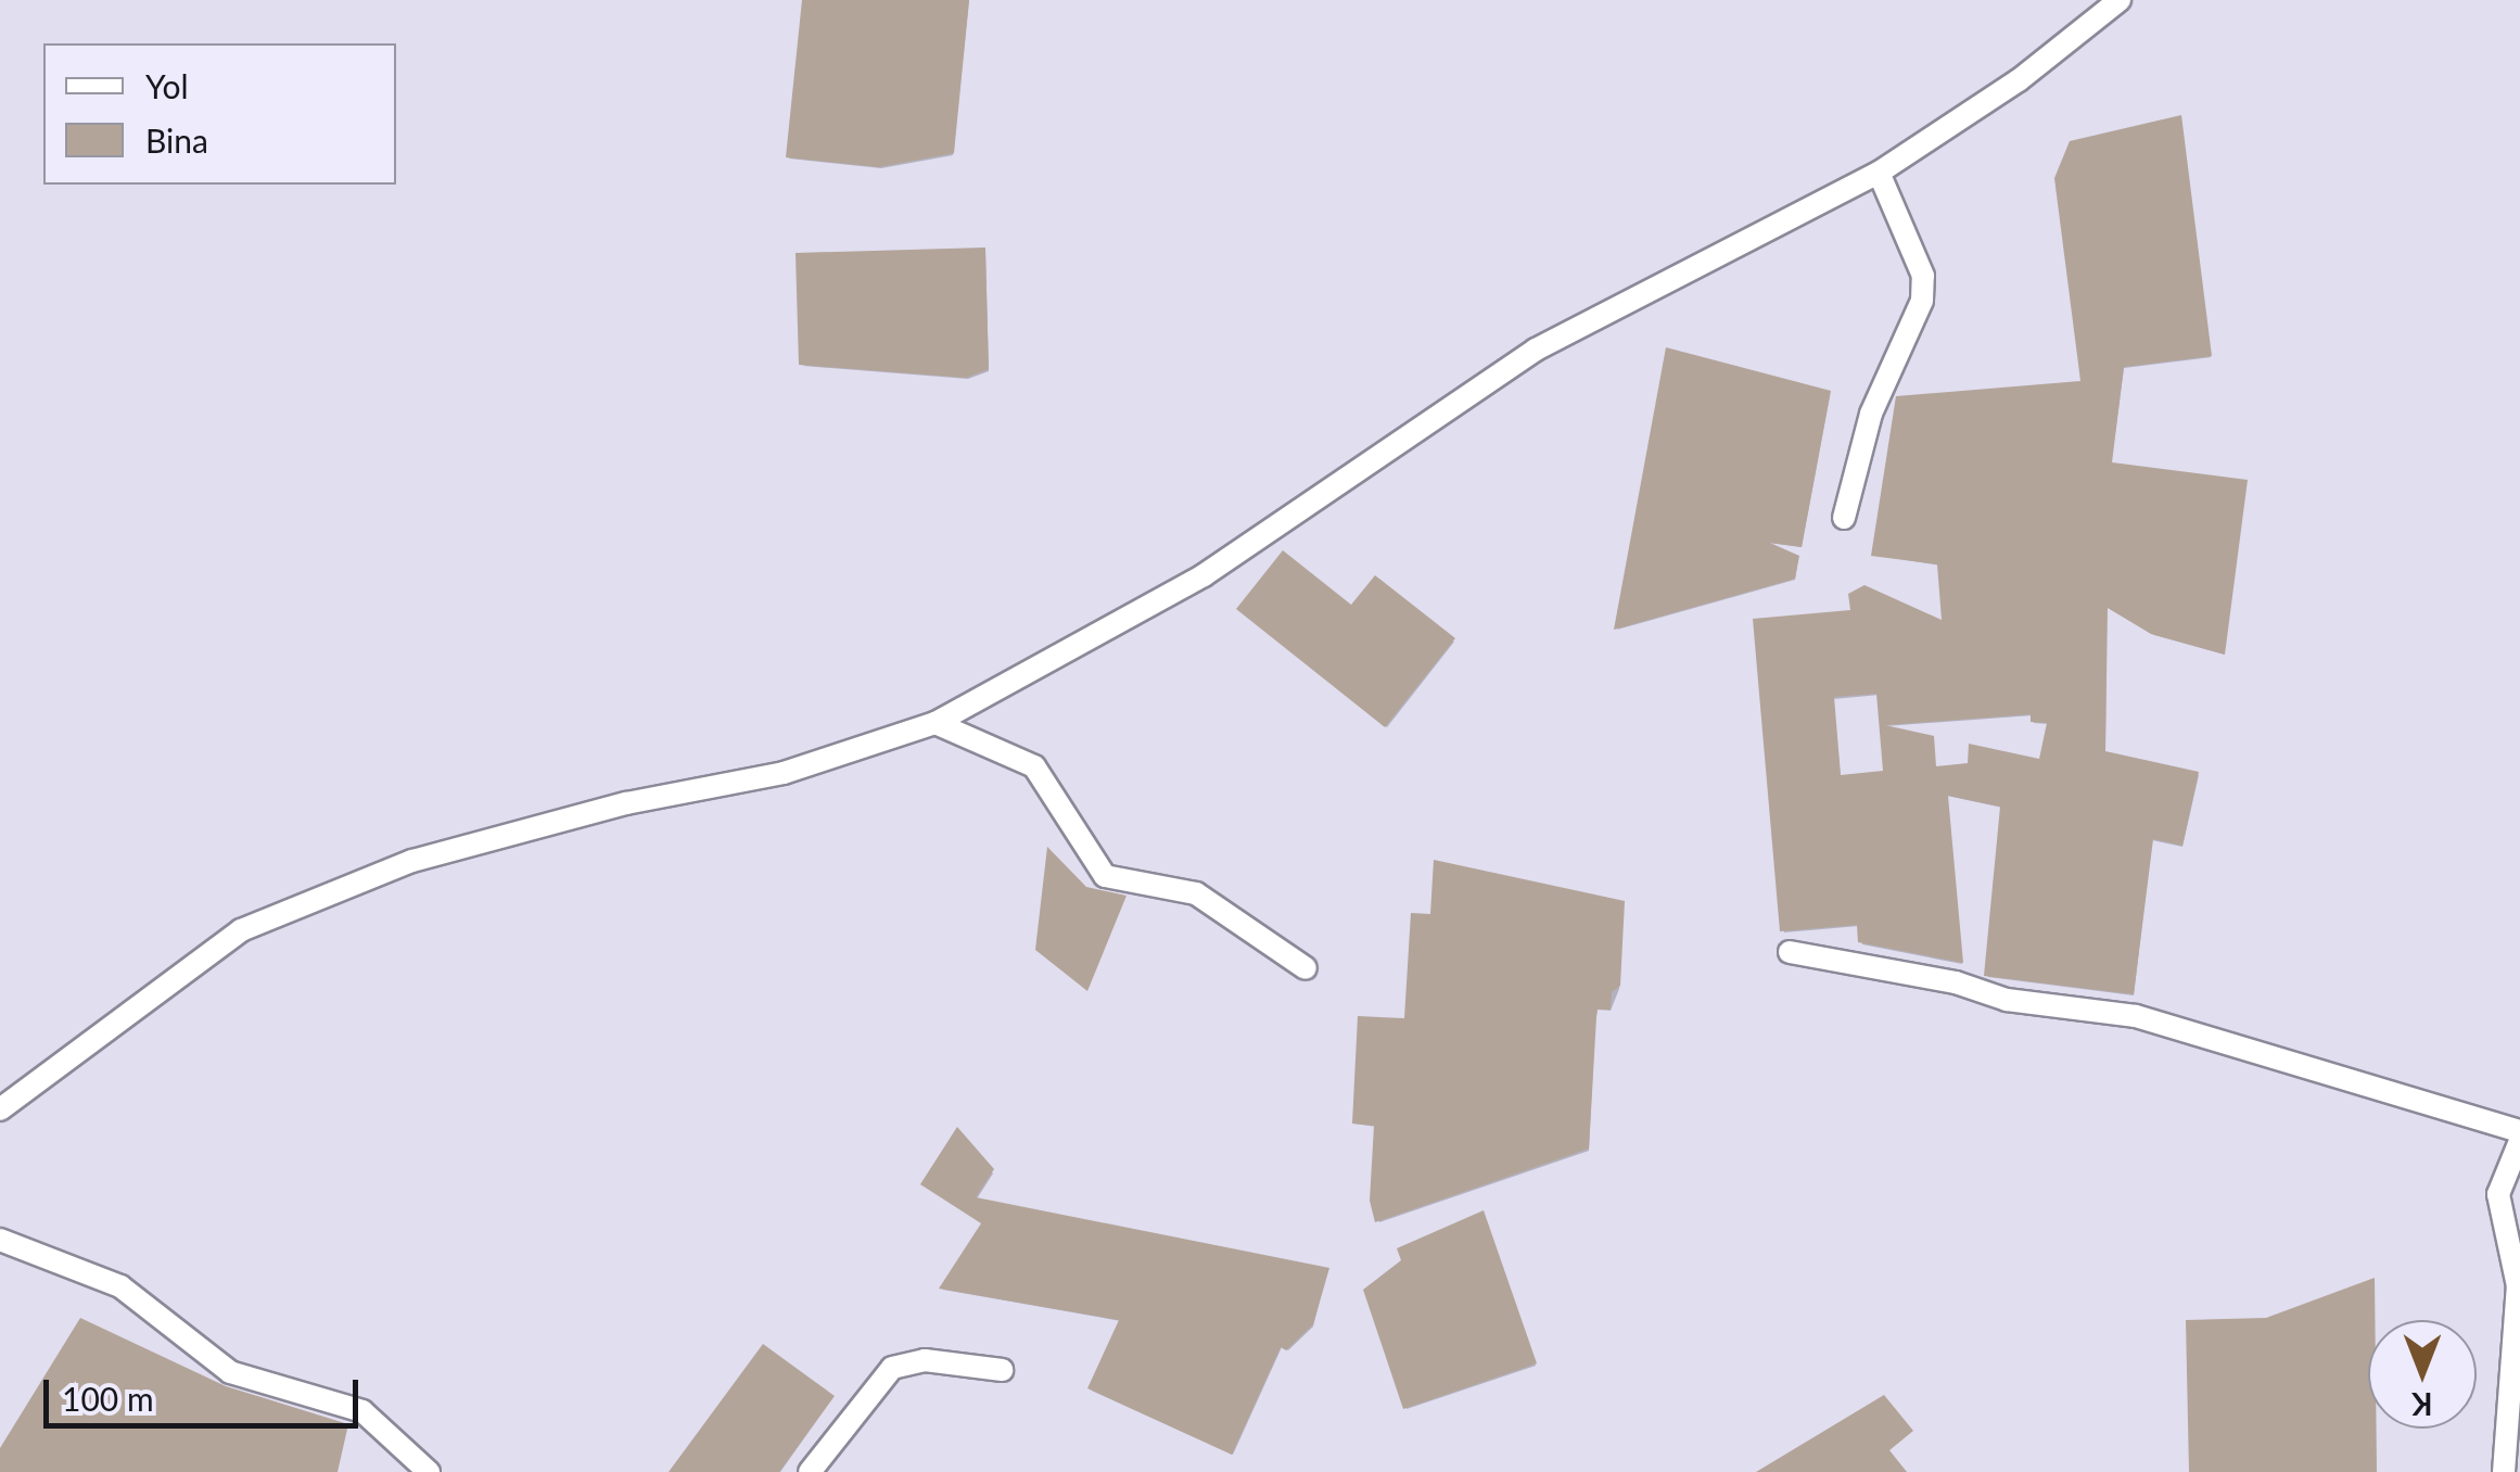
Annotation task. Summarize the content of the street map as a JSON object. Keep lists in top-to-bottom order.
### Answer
{
  "legend": ["Yol", "Bina"],
  "scale_bar": "100 m",
  "north": "bottom"
}
